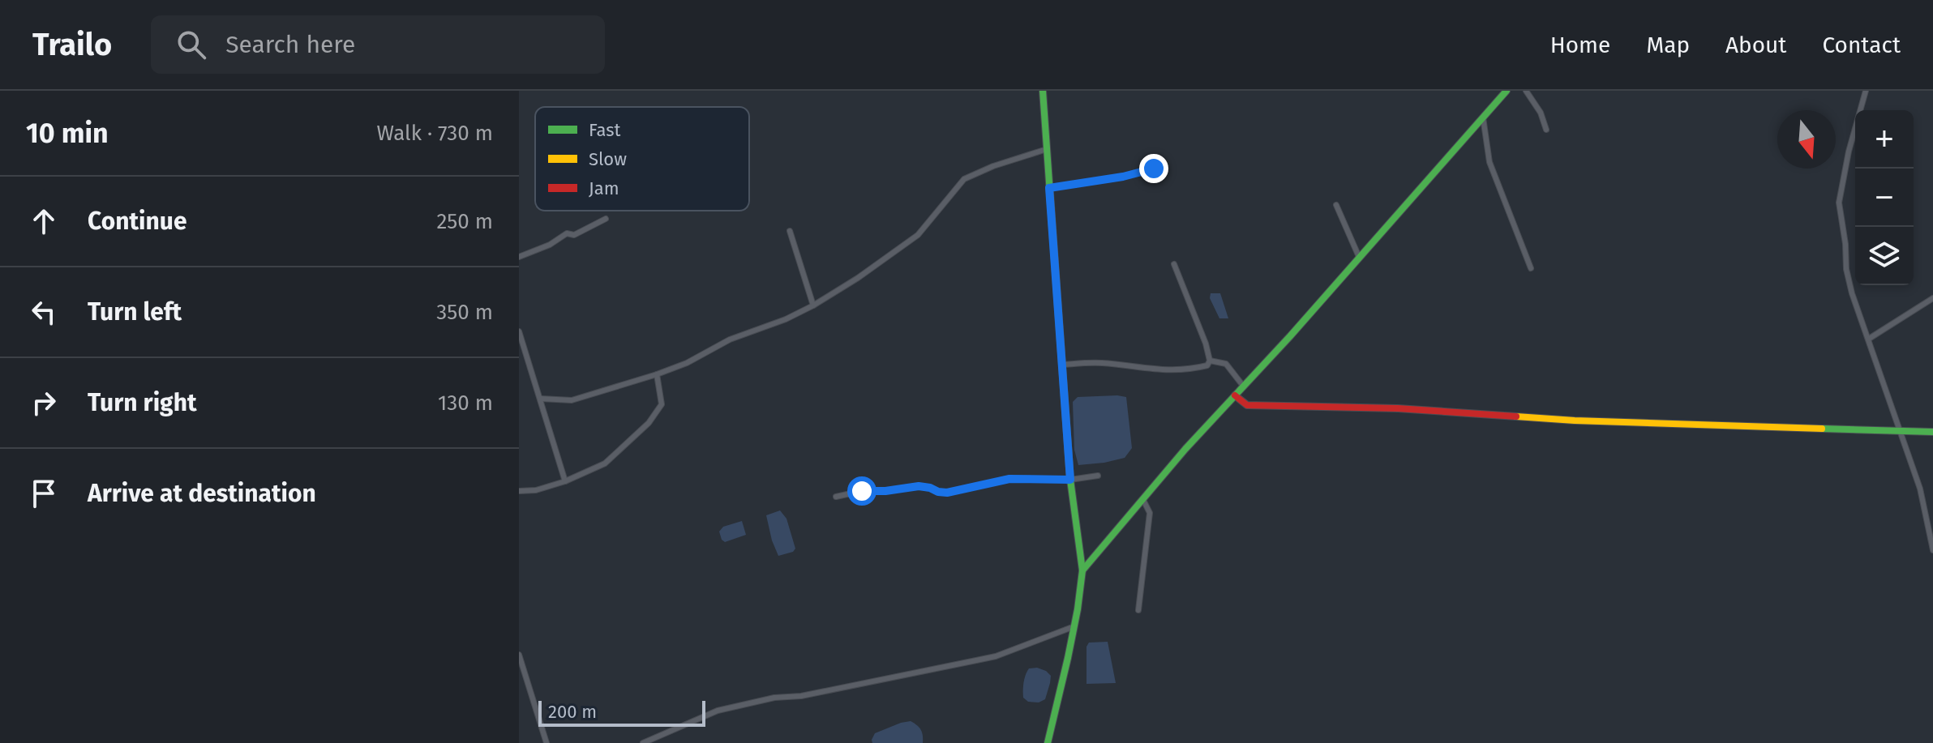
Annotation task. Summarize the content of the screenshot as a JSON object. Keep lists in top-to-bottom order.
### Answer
{
  "legend": ["Fast", "Slow", "Jam"],
  "scale_bar": "200 m",
  "north": "bottom",
  "page": {
    "header": "Trailo",
    "search": "Search here",
    "nav": [
      "Home",
      "Map",
      "About",
      "Contact"
    ],
    "heading": ["10 min", "Walk · 730 m"],
    "map_buttons": ["+", "−"],
    "list": [
      ["Continue", "250 m"],
      ["Turn left", "350 m"],
      ["Turn right", "130 m"],
      "Arrive at destination"
    ],
    "scale": "200 m"
  }
}
